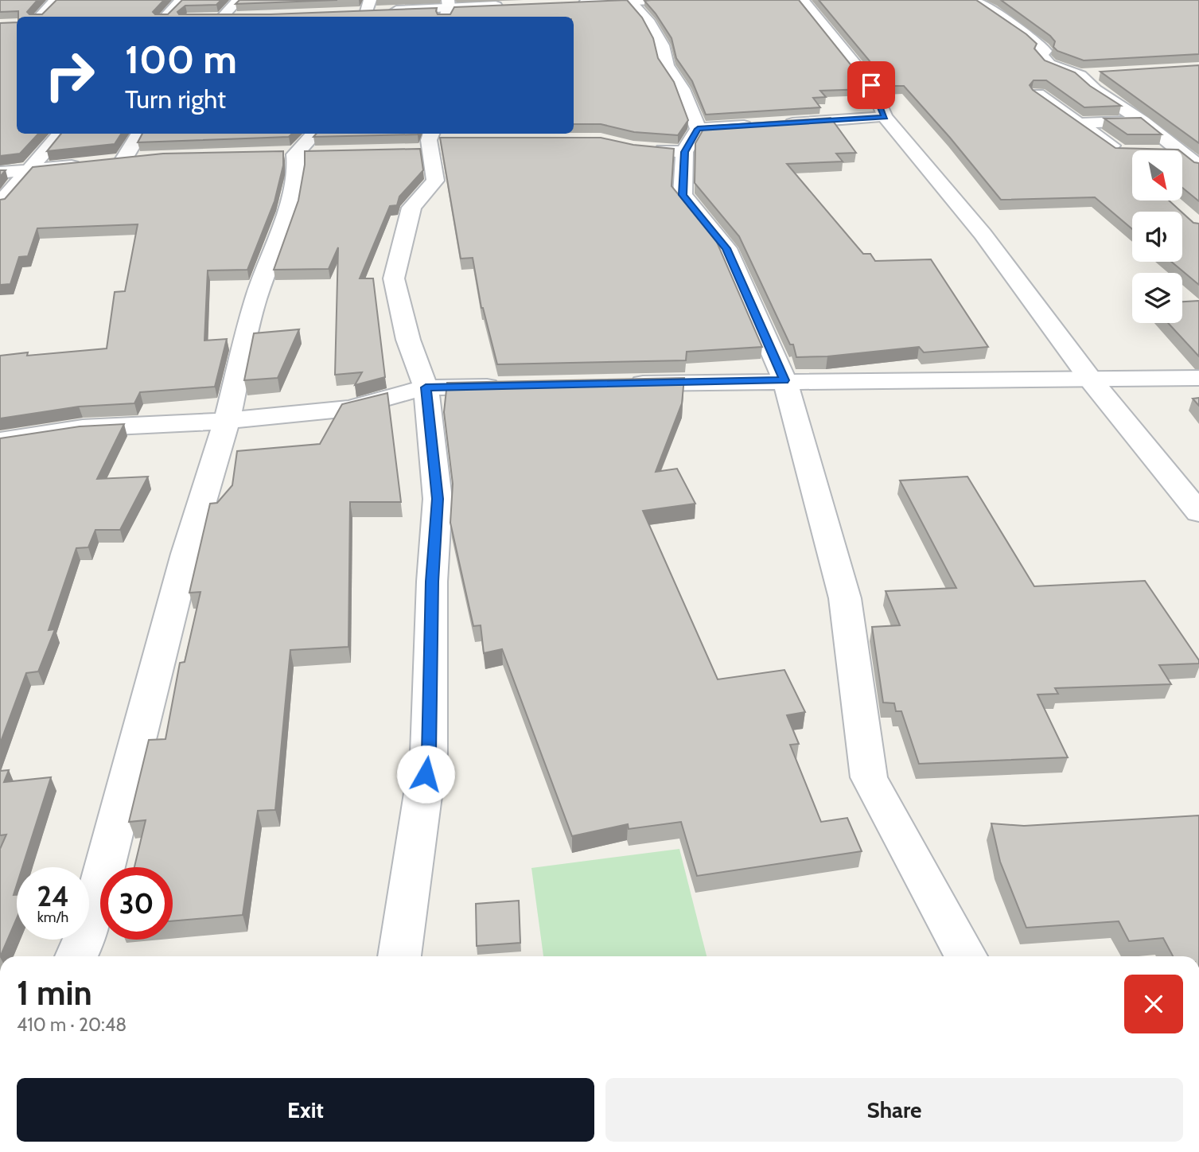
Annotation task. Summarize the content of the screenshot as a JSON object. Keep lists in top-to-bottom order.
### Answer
{
  "north": "bottom right",
  "page": {
    "turn": ["100 m", "Turn right"],
    "speed": "24 km/h",
    "limit": "30",
    "heading": ["1 min", "410 m · 20:48"],
    "buttons": ["Exit", "Share"]
  }
}
